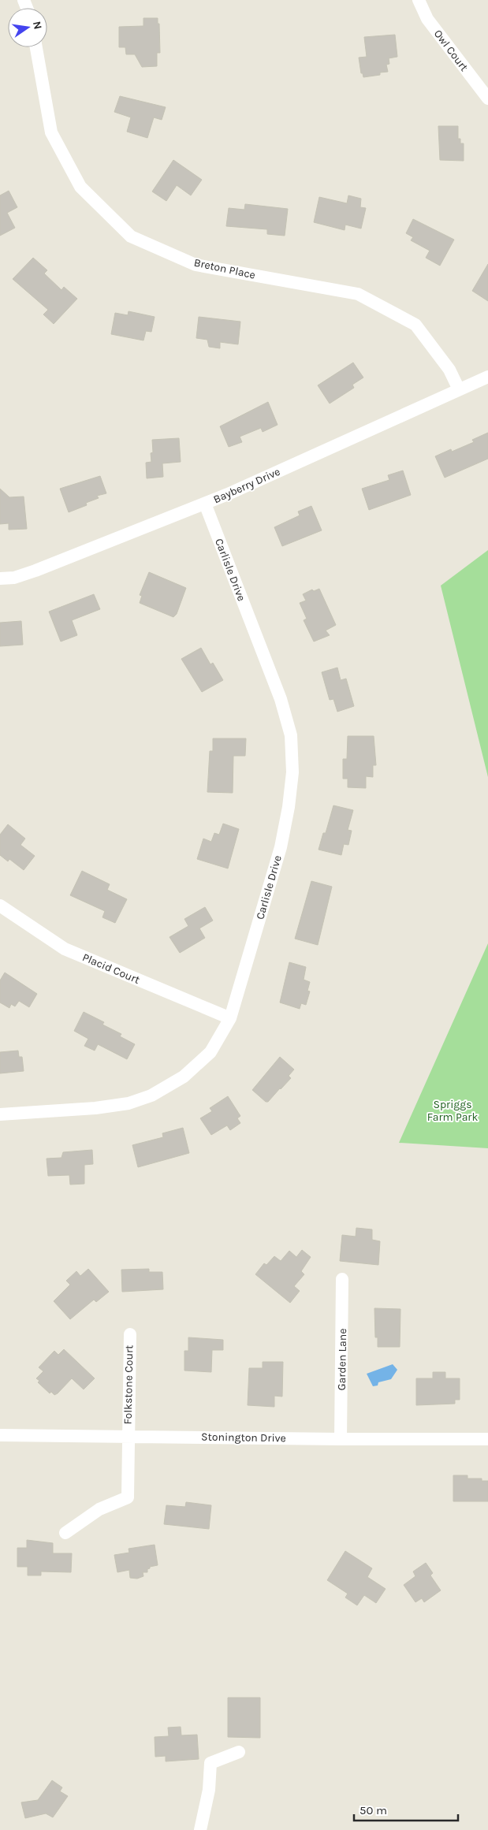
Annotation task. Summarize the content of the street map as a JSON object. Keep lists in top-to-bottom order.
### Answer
{
  "streets": {
    "street": [
      "Owl Court",
      "Breton Place",
      "Bayberry Drive",
      "Carlisle Drive",
      "Placid Court",
      "Garden Lane",
      "Folkstone Court",
      "Stonington Drive"
    ]
  },
  "crossings": [
    ["Breton Place", "Bayberry Drive"],
    ["Bayberry Drive", "Carlisle Drive"],
    ["Carlisle Drive", "Placid Court"],
    ["Garden Lane", "Stonington Drive"],
    ["Folkstone Court", "Stonington Drive"]
  ],
  "parks": ["Spriggs Farm Park"],
  "scale_bar": "50 m",
  "north": "right"
}
